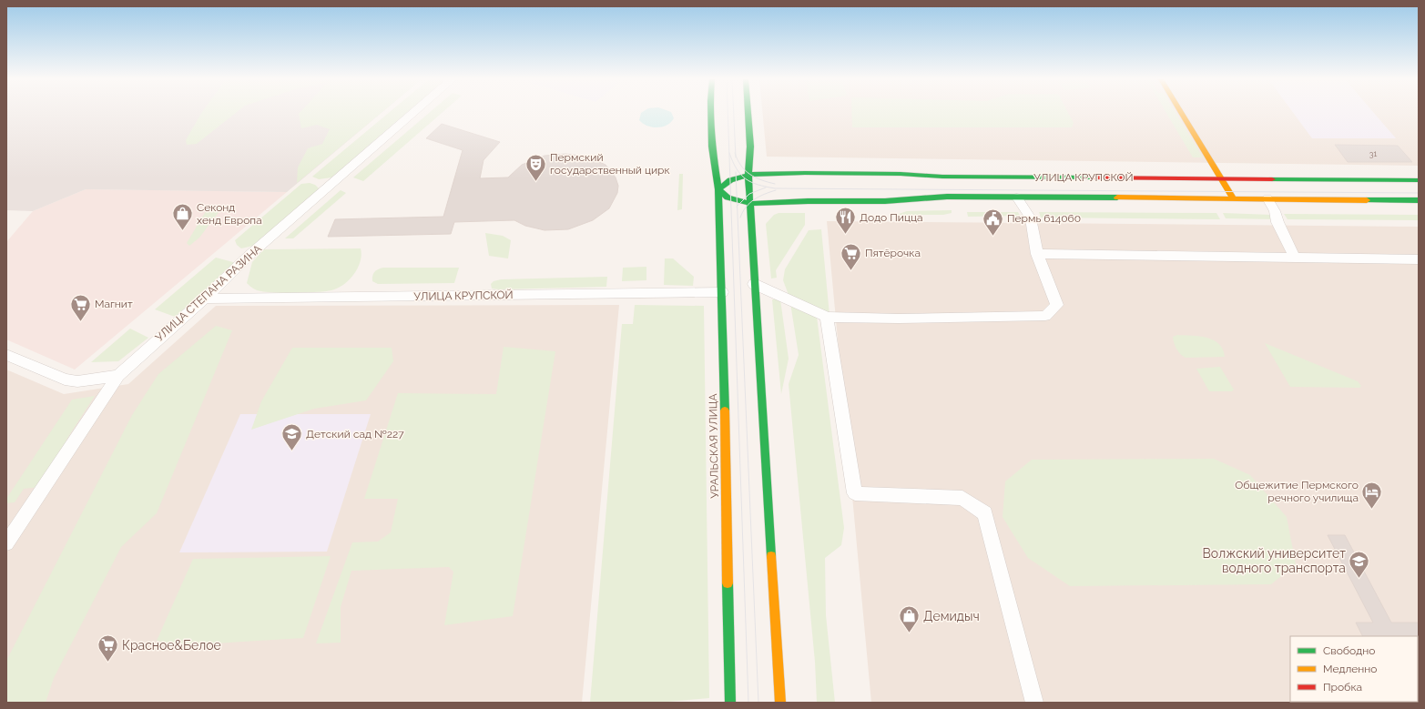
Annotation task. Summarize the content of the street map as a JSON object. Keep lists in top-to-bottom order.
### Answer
{
  "streets": {
    "main road": ["УЛИЦА КРУПСКОЙ", "УРАЛЬСКАЯ УЛИЦА"],
    "street": ["УЛИЦА СТЕПАНА РАЗИНА"]
  },
  "crossings": [
    ["УЛИЦА КРУПСКОЙ", "УЛИЦА СТЕПАНА РАЗИНА"],
    ["УЛИЦА КРУПСКОЙ", "УРАЛЬСКАЯ УЛИЦА"]
  ],
  "places": {
    "theatre": ["Пермский государственный цирк"],
    "shop": ["Секонд хенд Европа", "Демидыч"],
    "restaurant": ["Додо Пицца"],
    "public building": ["Пермь 614060"],
    "supermarket": ["Пятёрочка", "Магнит", "Красное&Белое"],
    "school or university": ["Детский сад №227", "Волжский университет водного транспорта"],
    "hotel": ["Общежитие Пермского речного училища"]
  },
  "house_numbers": ["31"],
  "legend": ["Свободно", "Медленно", "Пробка"]
}
